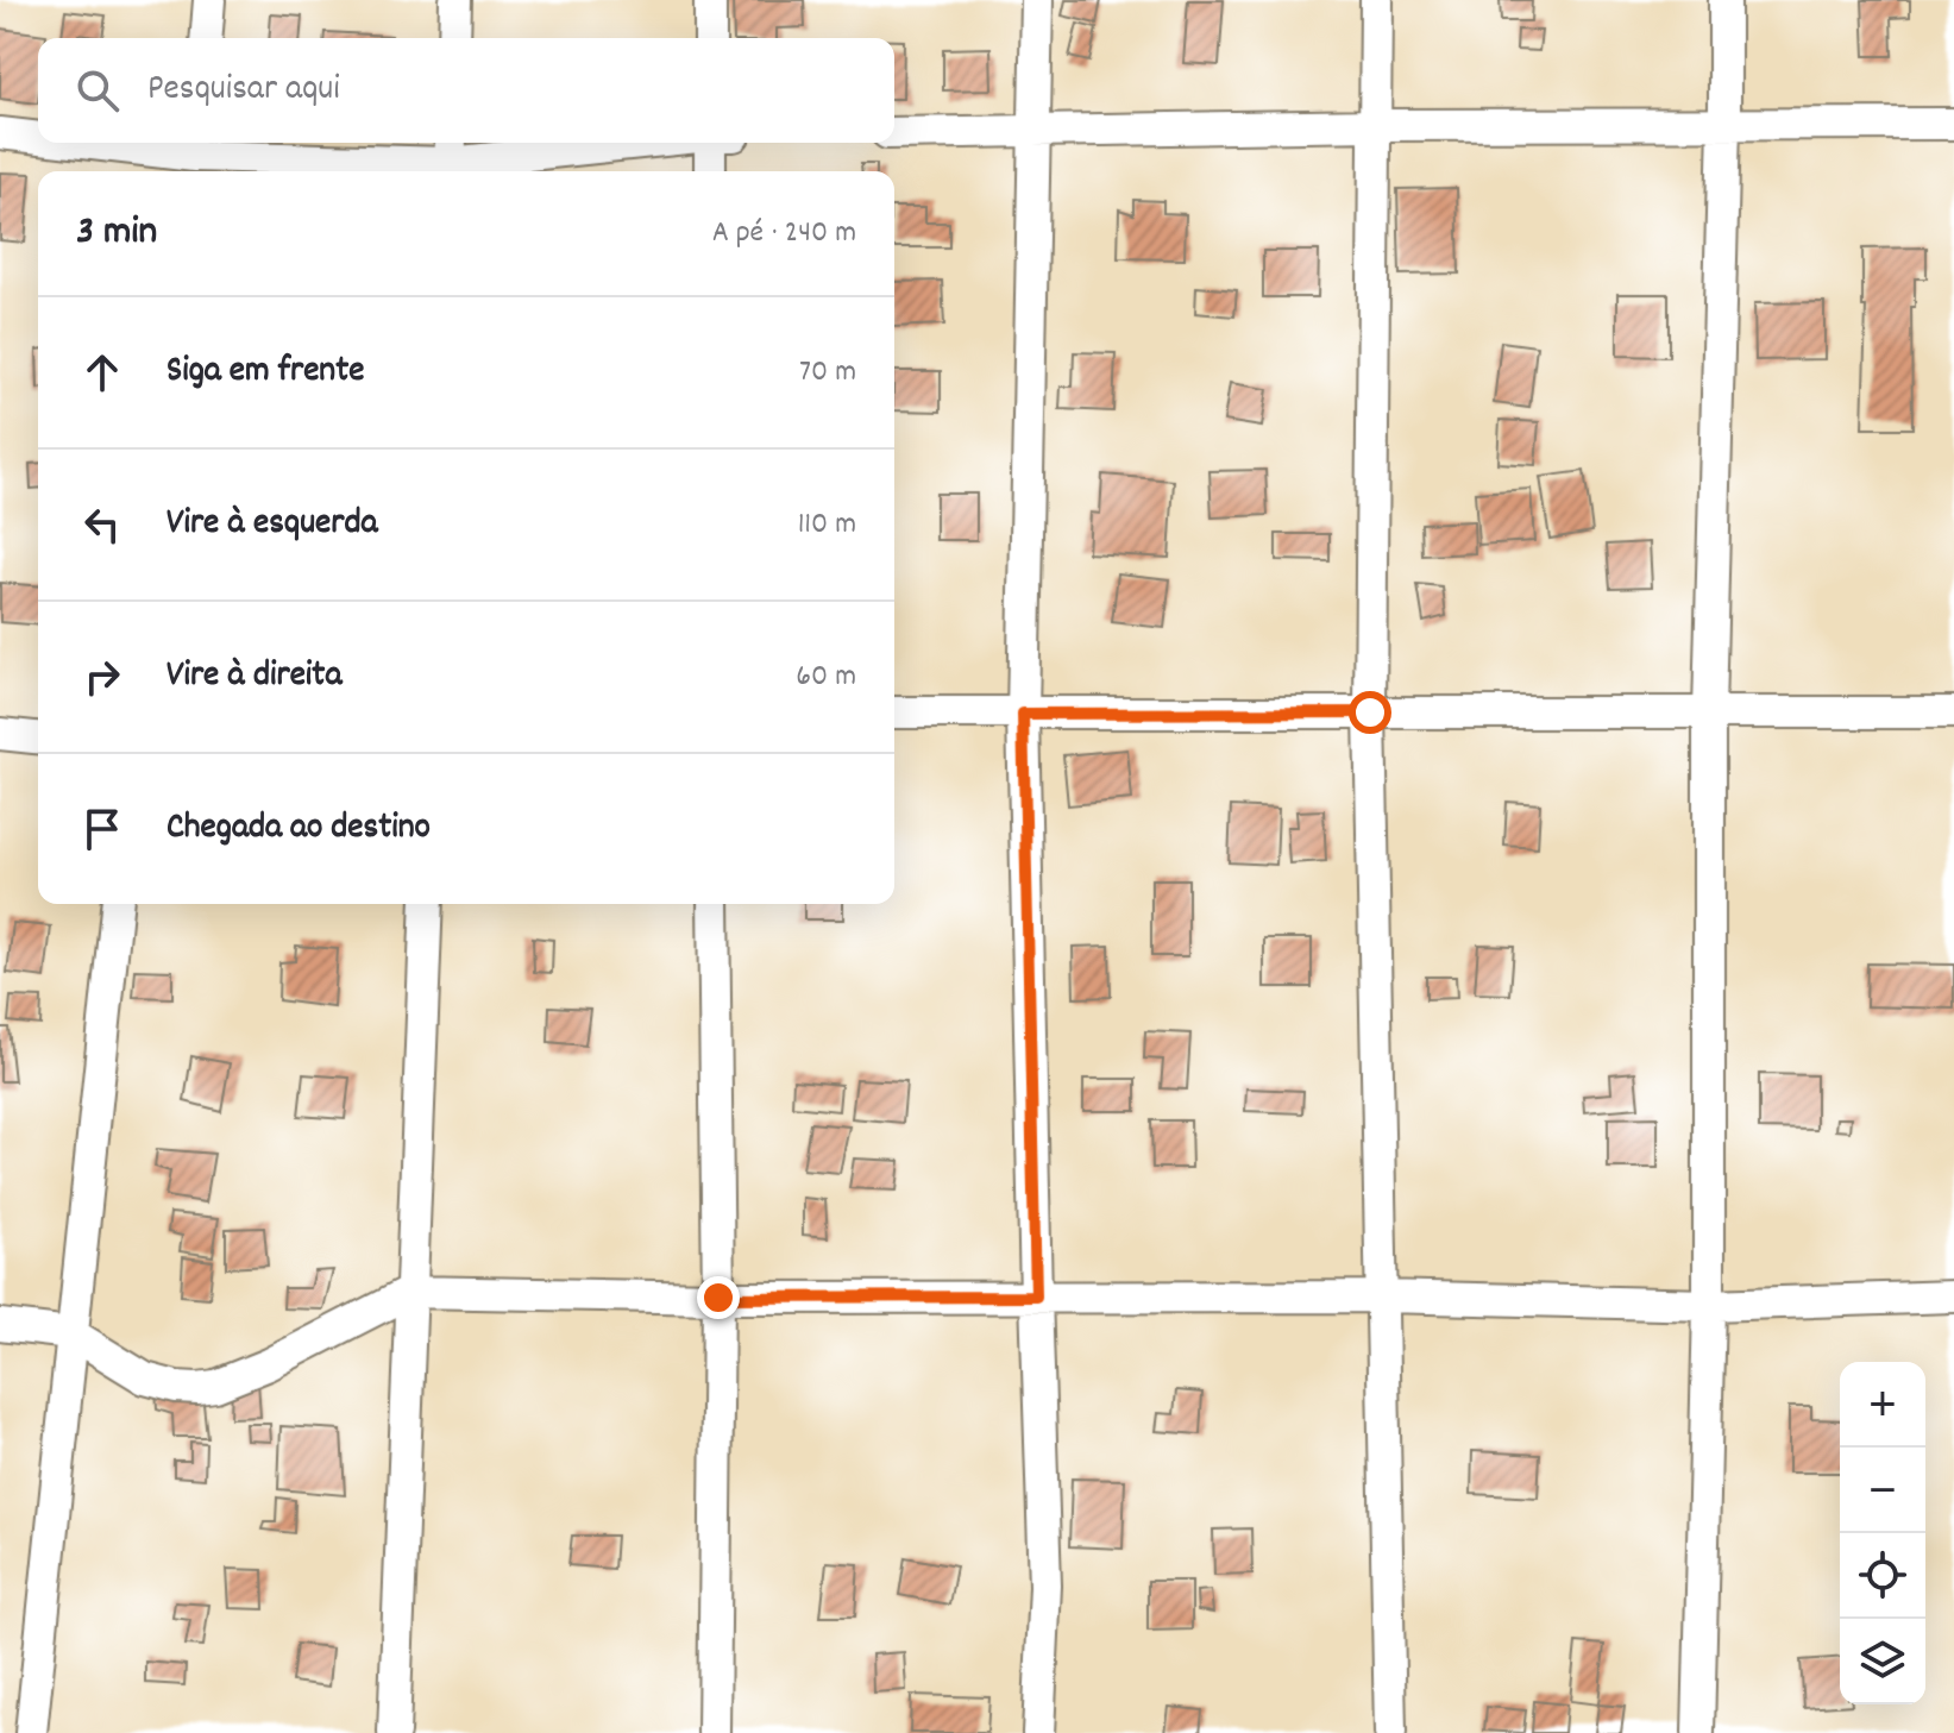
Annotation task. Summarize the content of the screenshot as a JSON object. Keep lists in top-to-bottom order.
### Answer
{
  "page": {
    "search": "Pesquisar aqui",
    "heading": ["3 min", "A pé · 240 m"],
    "list": [
      ["Siga em frente", "70 m"],
      ["Vire à esquerda", "110 m"],
      ["Vire à direita", "60 m"],
      "Chegada ao destino"
    ],
    "map_buttons": ["+", "−"]
  }
}
